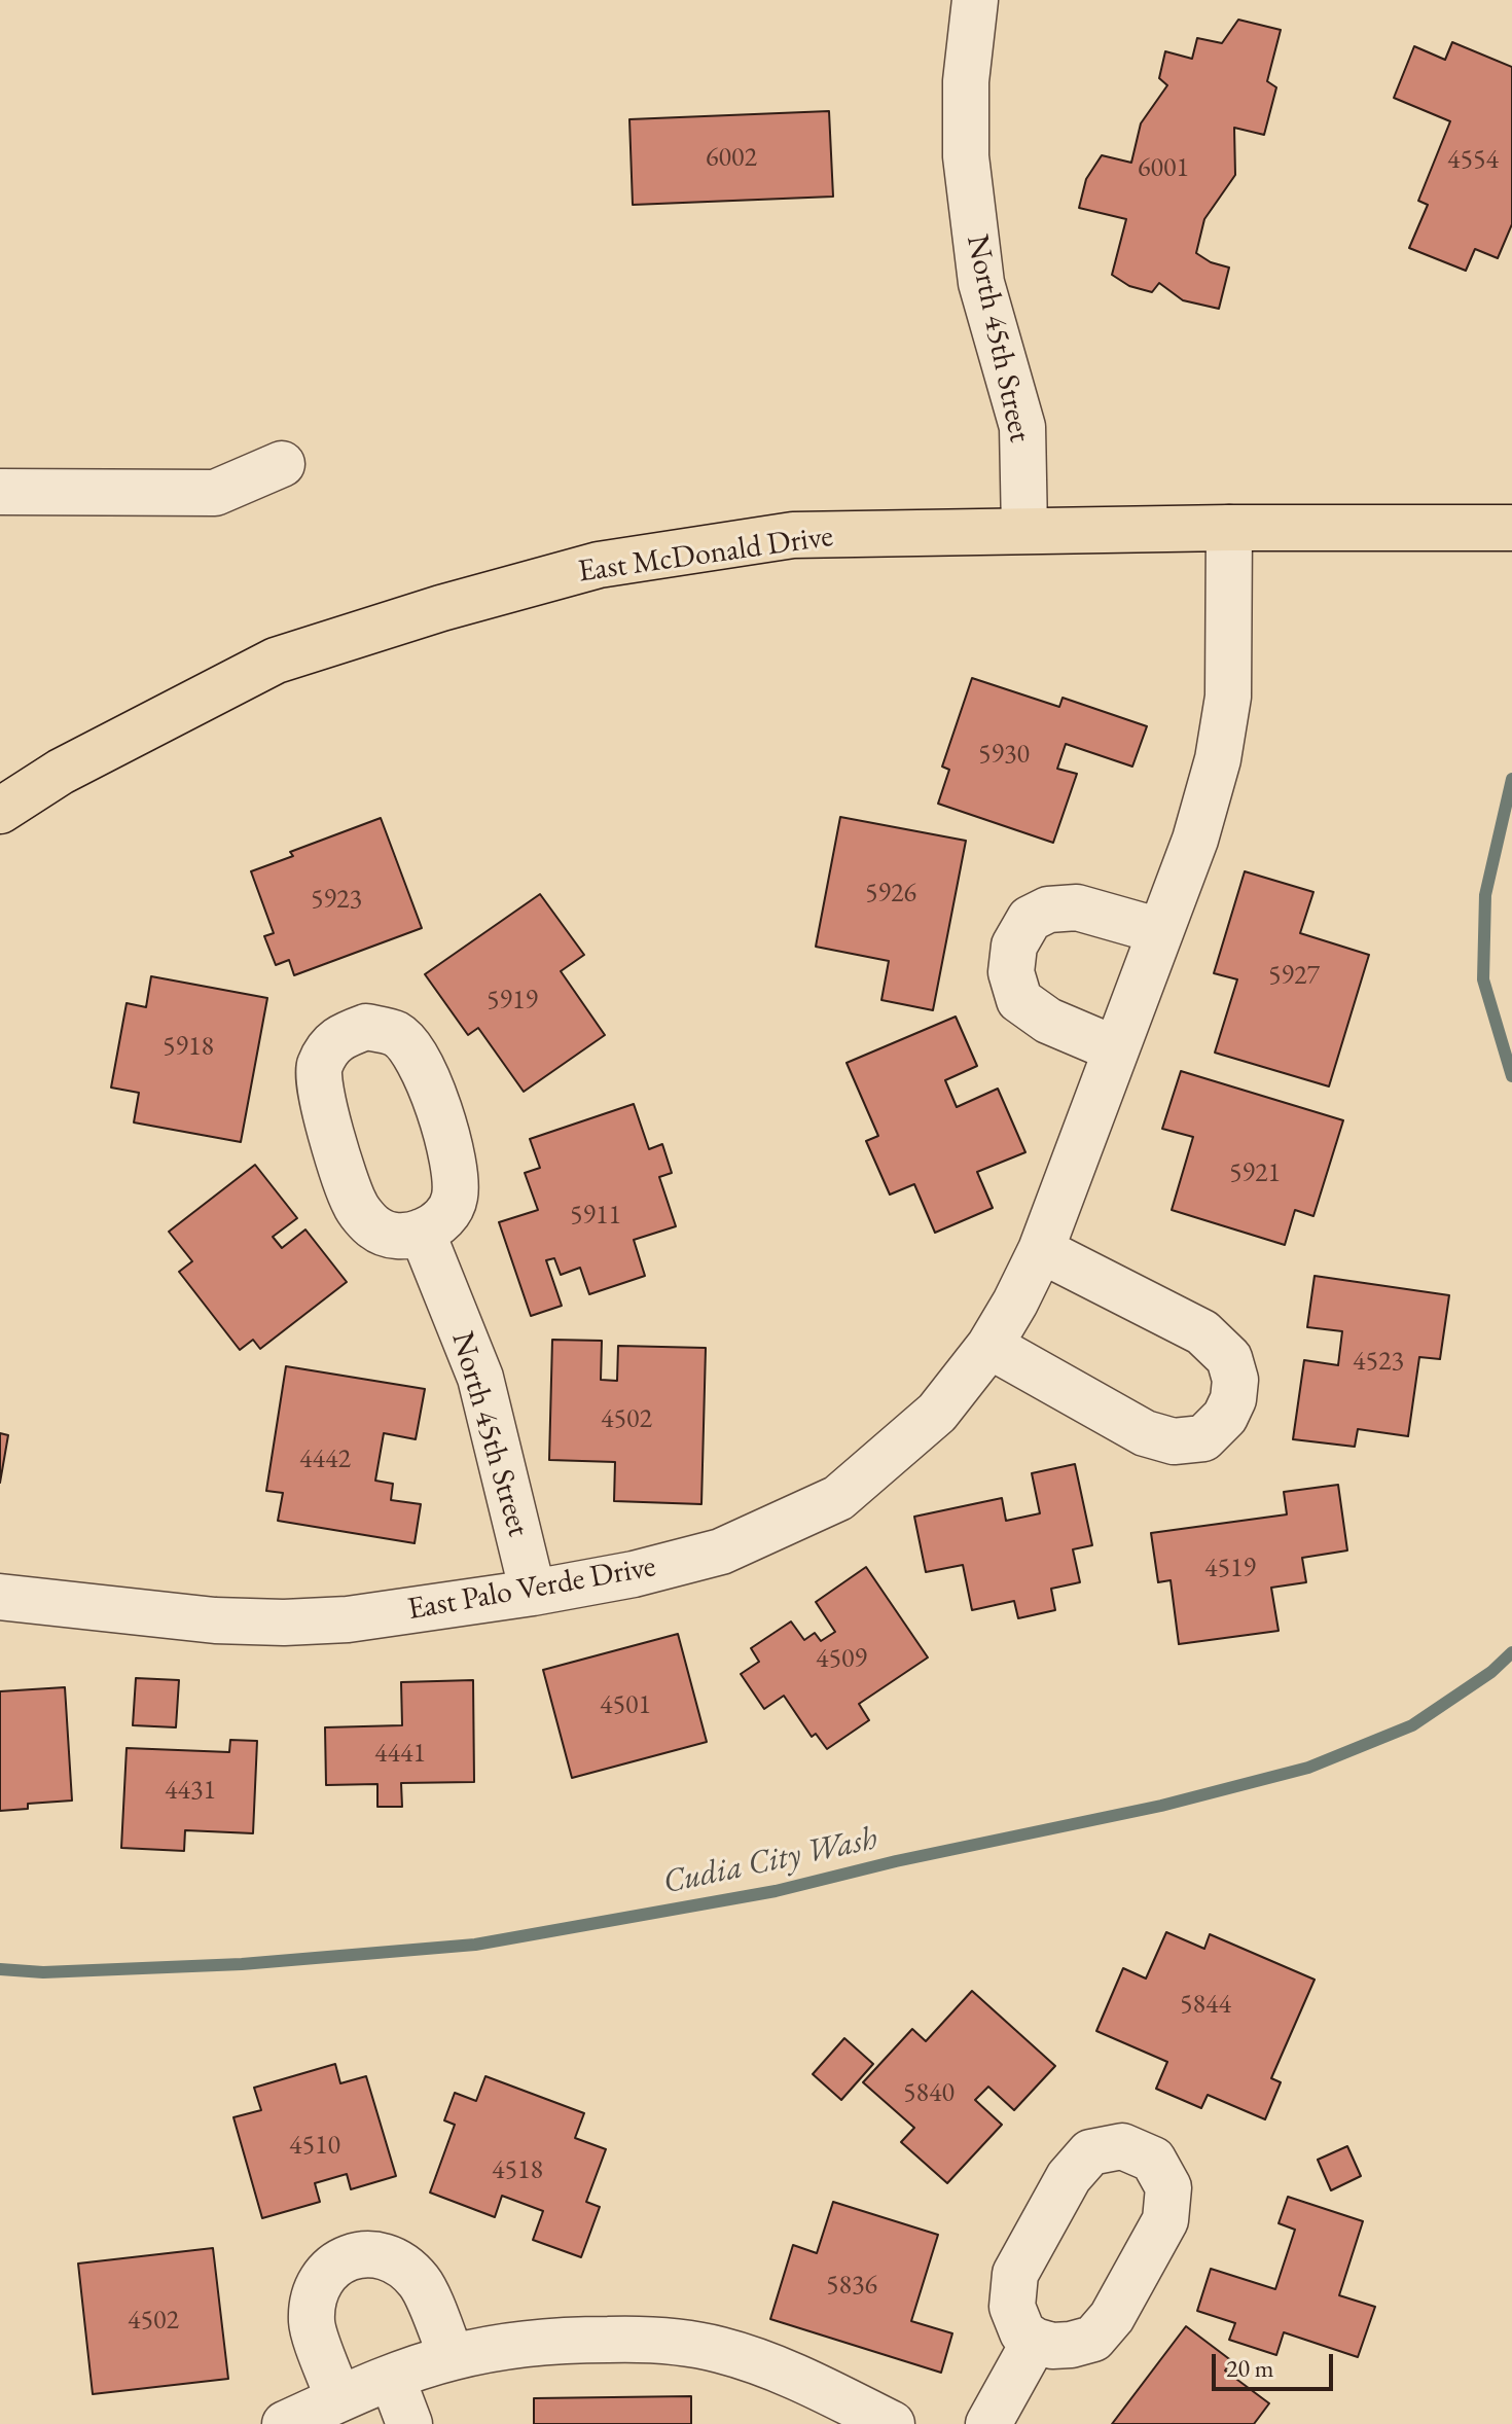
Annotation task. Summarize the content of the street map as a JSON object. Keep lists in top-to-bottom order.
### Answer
{
  "streets": {
    "main road": ["East McDonald Drive"],
    "street": ["North 45th Street", "East Palo Verde Drive"]
  },
  "crossings": [
    ["North 45th Street", "East McDonald Drive"],
    ["North 45th Street", "East Palo Verde Drive"],
    ["East McDonald Drive", "East Palo Verde Drive"]
  ],
  "water": ["Cudia City Wash"],
  "house_numbers": [
    "6002",
    "4554",
    "6001",
    "5930",
    "5926",
    "5923",
    "5927",
    "5919",
    "5918",
    "5921",
    "5911",
    "4523",
    "4502",
    "4442",
    "4519",
    "4509",
    "4501",
    "4441",
    "4431",
    "5844",
    "5840",
    "4510",
    "4518",
    "5836",
    "4502"
  ],
  "scale_bar": "20 m"
}
